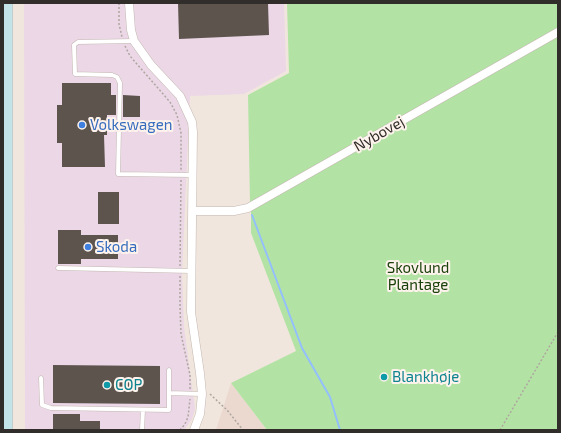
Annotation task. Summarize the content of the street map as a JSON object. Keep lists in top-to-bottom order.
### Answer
{
  "streets": {
    "street": ["Nybovej"]
  },
  "parks": ["Skovlund Plantage"],
  "places": [
    "Volkswagen",
    "Skoda",
    "Blankhøje",
    "COP"
  ]
}
